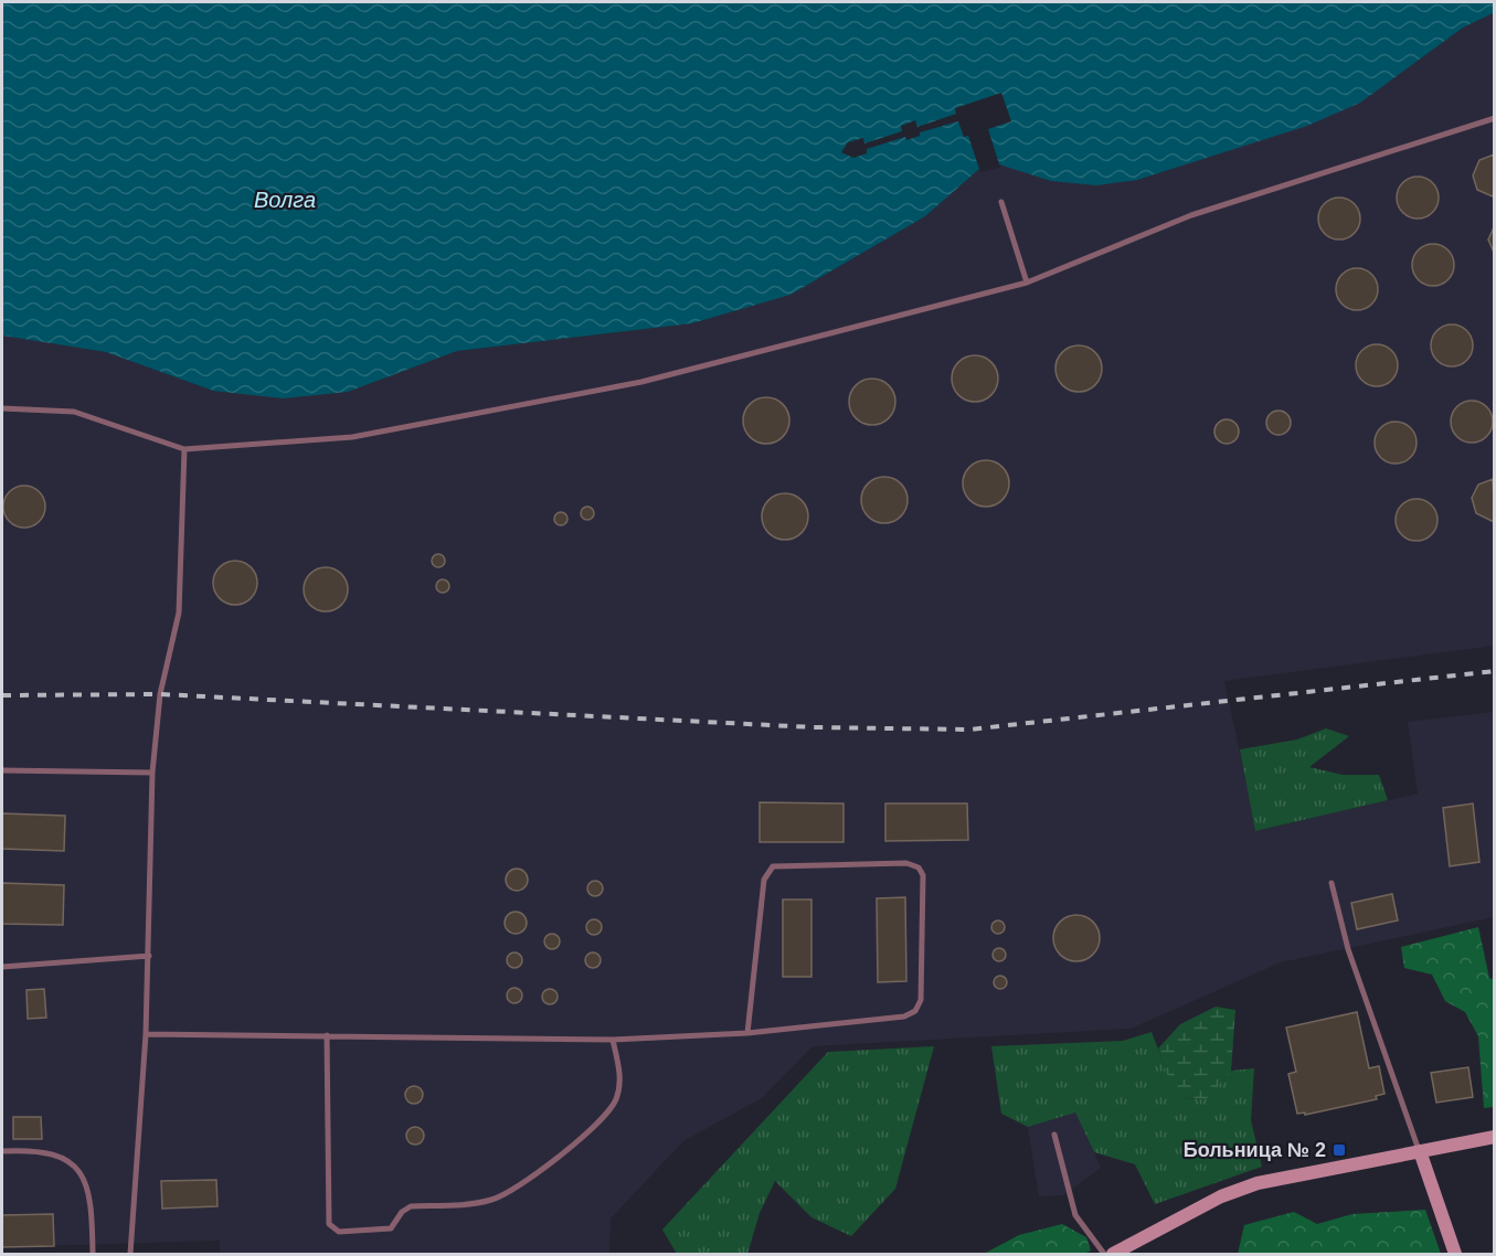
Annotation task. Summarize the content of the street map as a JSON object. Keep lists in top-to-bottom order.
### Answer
{
  "water": ["Волга"],
  "places": {
    "transit": ["Больница № 2"]
  }
}
